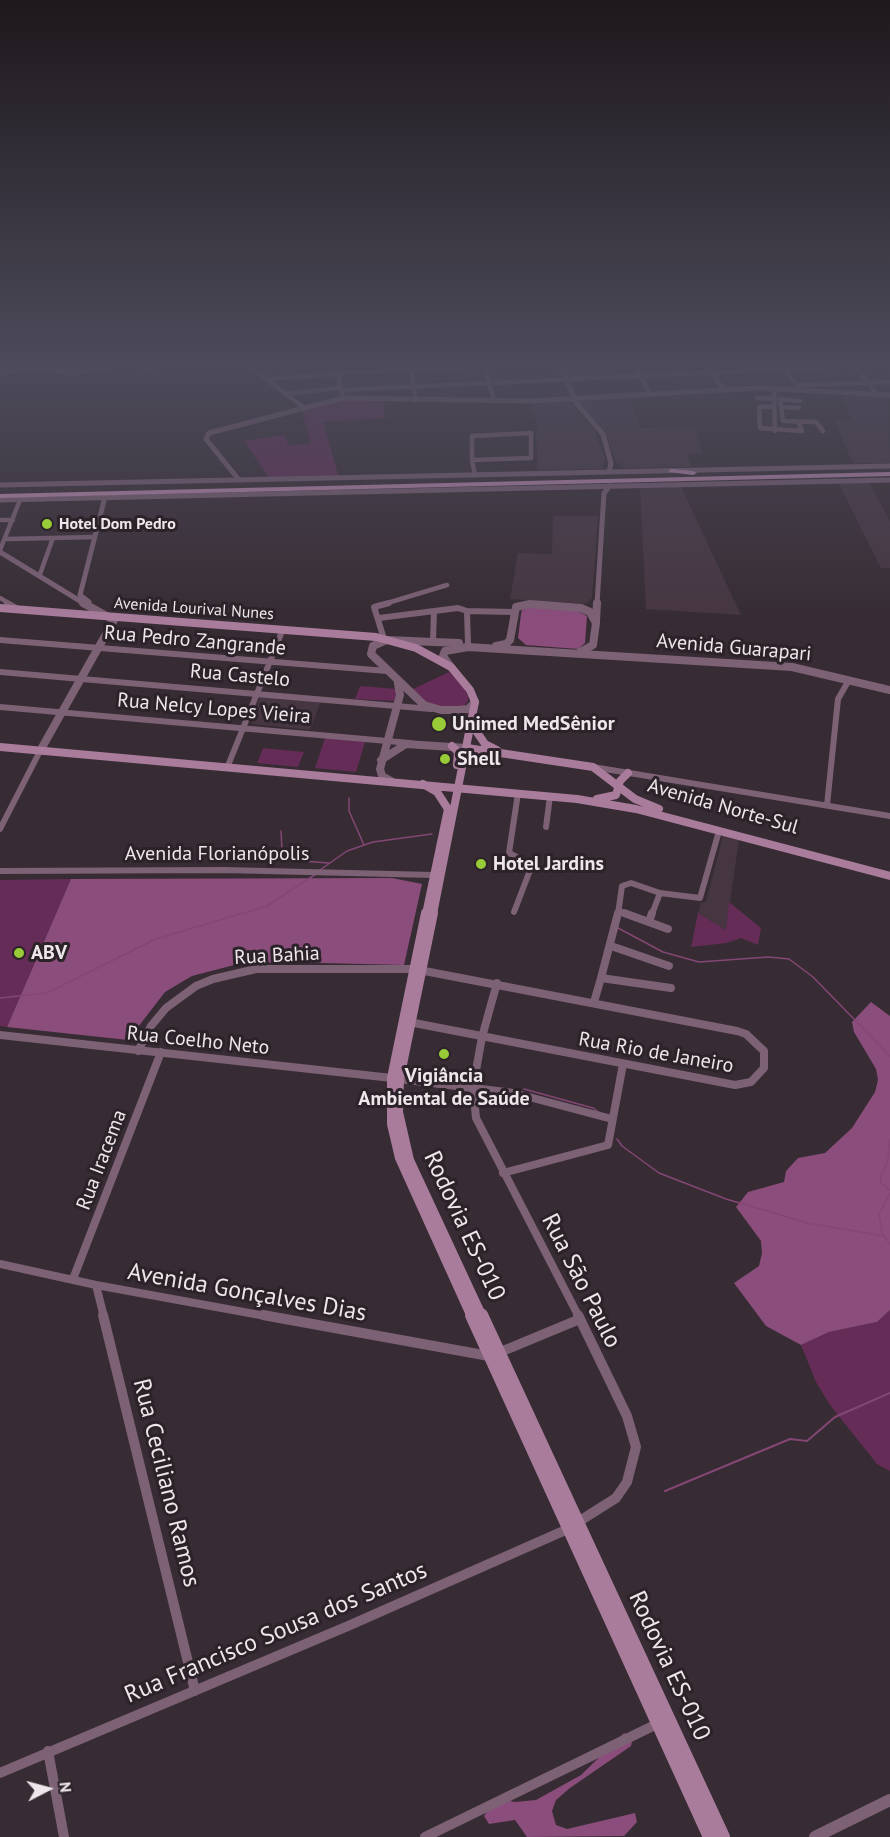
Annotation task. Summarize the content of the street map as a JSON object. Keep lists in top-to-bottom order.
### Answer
{
  "streets": {
    "main road": ["Avenida Lourival Nunes", "Avenida Norte-Sul", "Rodovia ES-010"],
    "street": [
      "Rua Pedro Zangrande",
      "Avenida Guarapari",
      "Rua Castelo",
      "Rua Nelcy Lopes Vieira",
      "Avenida Florianópolis",
      "Rua Bahia",
      "Rua Coelho Neto",
      "Rua Rio de Janeiro",
      "Rua Iracema",
      "Rua São Paulo",
      "Avenida Gonçalves Dias",
      "Rua Ceciliano Ramos",
      "Rua Francisco Sousa dos Santos"
    ]
  },
  "crossings": [
    ["Rua Castelo", "Rodovia ES-010"],
    ["Rua Nelcy Lopes Vieira", "Avenida Norte-Sul"],
    ["Avenida Norte-Sul", "Rodovia ES-010"],
    ["Avenida Florianópolis", "Rodovia ES-010"],
    ["Rua Bahia", "Rua Coelho Neto"],
    ["Rua Bahia", "Rua Rio de Janeiro"],
    ["Rua Bahia", "Rodovia ES-010"],
    ["Rua Coelho Neto", "Rua Iracema"],
    ["Rua Coelho Neto", "Rodovia ES-010"],
    ["Rua Coelho Neto", "Rua São Paulo"],
    ["Rua Rio de Janeiro", "Rodovia ES-010"],
    ["Rua Rio de Janeiro", "Rua São Paulo"],
    ["Rua Iracema", "Avenida Gonçalves Dias"],
    ["Rodovia ES-010", "Rua São Paulo"],
    ["Rodovia ES-010", "Avenida Gonçalves Dias"],
    ["Rodovia ES-010", "Rua Francisco Sousa dos Santos"],
    ["Rua São Paulo", "Rua Francisco Sousa dos Santos"],
    ["Avenida Gonçalves Dias", "Rua Ceciliano Ramos"],
    ["Rua Ceciliano Ramos", "Rua Francisco Sousa dos Santos"]
  ],
  "places": [
    "Hotel Dom Pedro",
    "Unimed MedSênior",
    "Shell",
    "Hotel Jardins",
    "ABV",
    "Vigiância Ambiental de Saúde"
  ],
  "north": "right"
}
